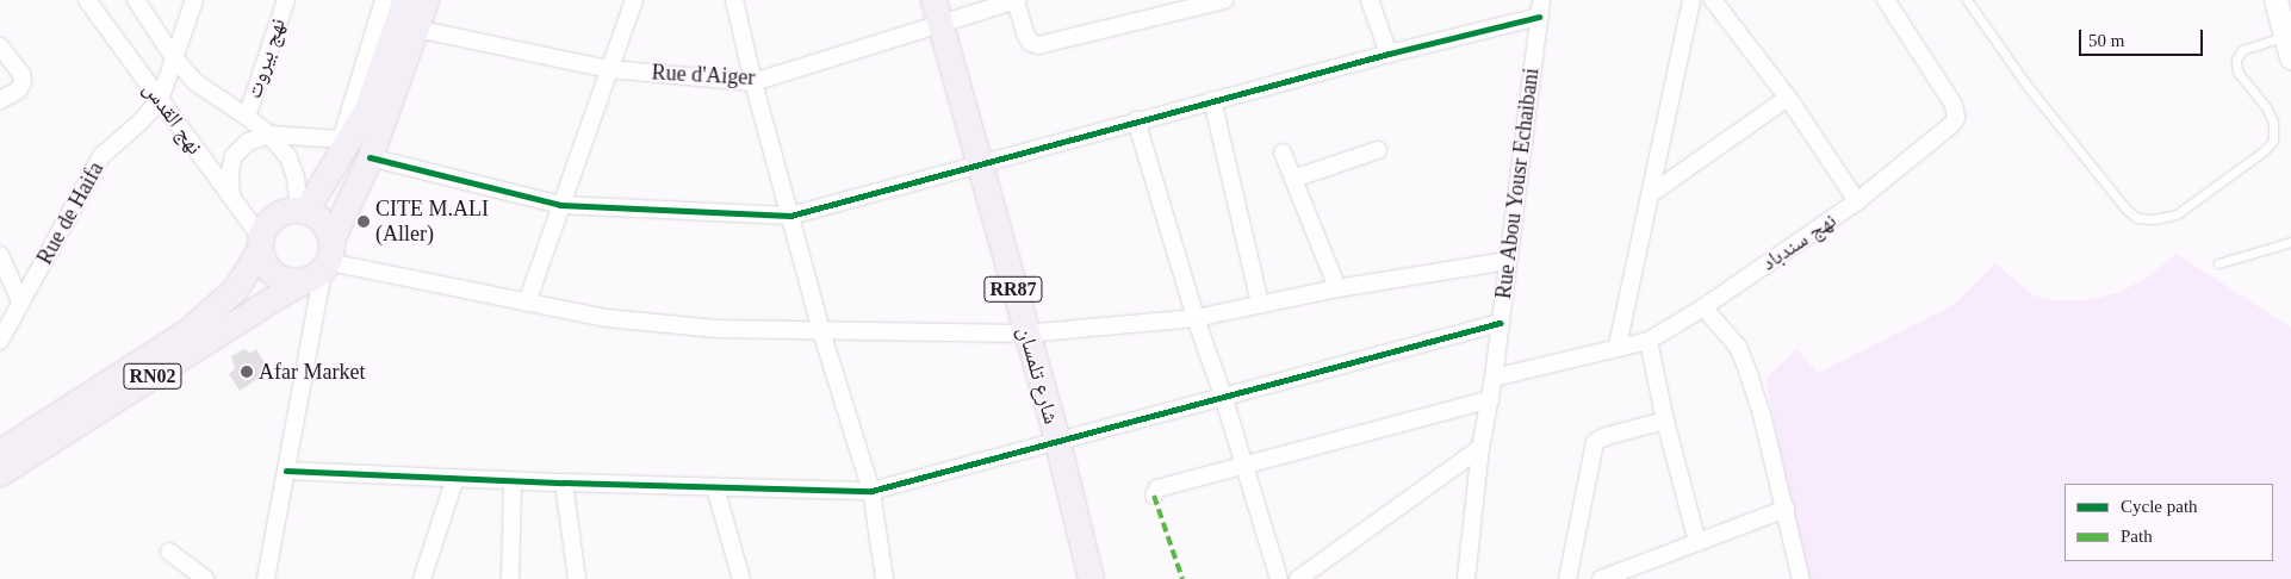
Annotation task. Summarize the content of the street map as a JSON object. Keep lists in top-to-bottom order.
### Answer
{
  "streets": {
    "main road": ["RR87", "شارع تلمسان", "RN02"],
    "street": [
      "نهج بيروت",
      "Rue d'Aiger",
      "نهج القدس",
      "Rue Abou Yousr Echaibani",
      "Rue de Haifa",
      "نهج سندباد"
    ]
  },
  "crossings": [
    ["نهج بيروت", "نهج القدس"],
    ["Rue d'Aiger", "شارع تلمسان"],
    ["نهج القدس", "Rue de Haifa"],
    ["نهج القدس", "RN02"],
    ["Rue Abou Yousr Echaibani", "نهج سندباد"]
  ],
  "places": ["CITE M.ALI (Aller)", "Afar Market"],
  "legend": ["Cycle path", "Path"],
  "scale_bar": "50 m"
}
